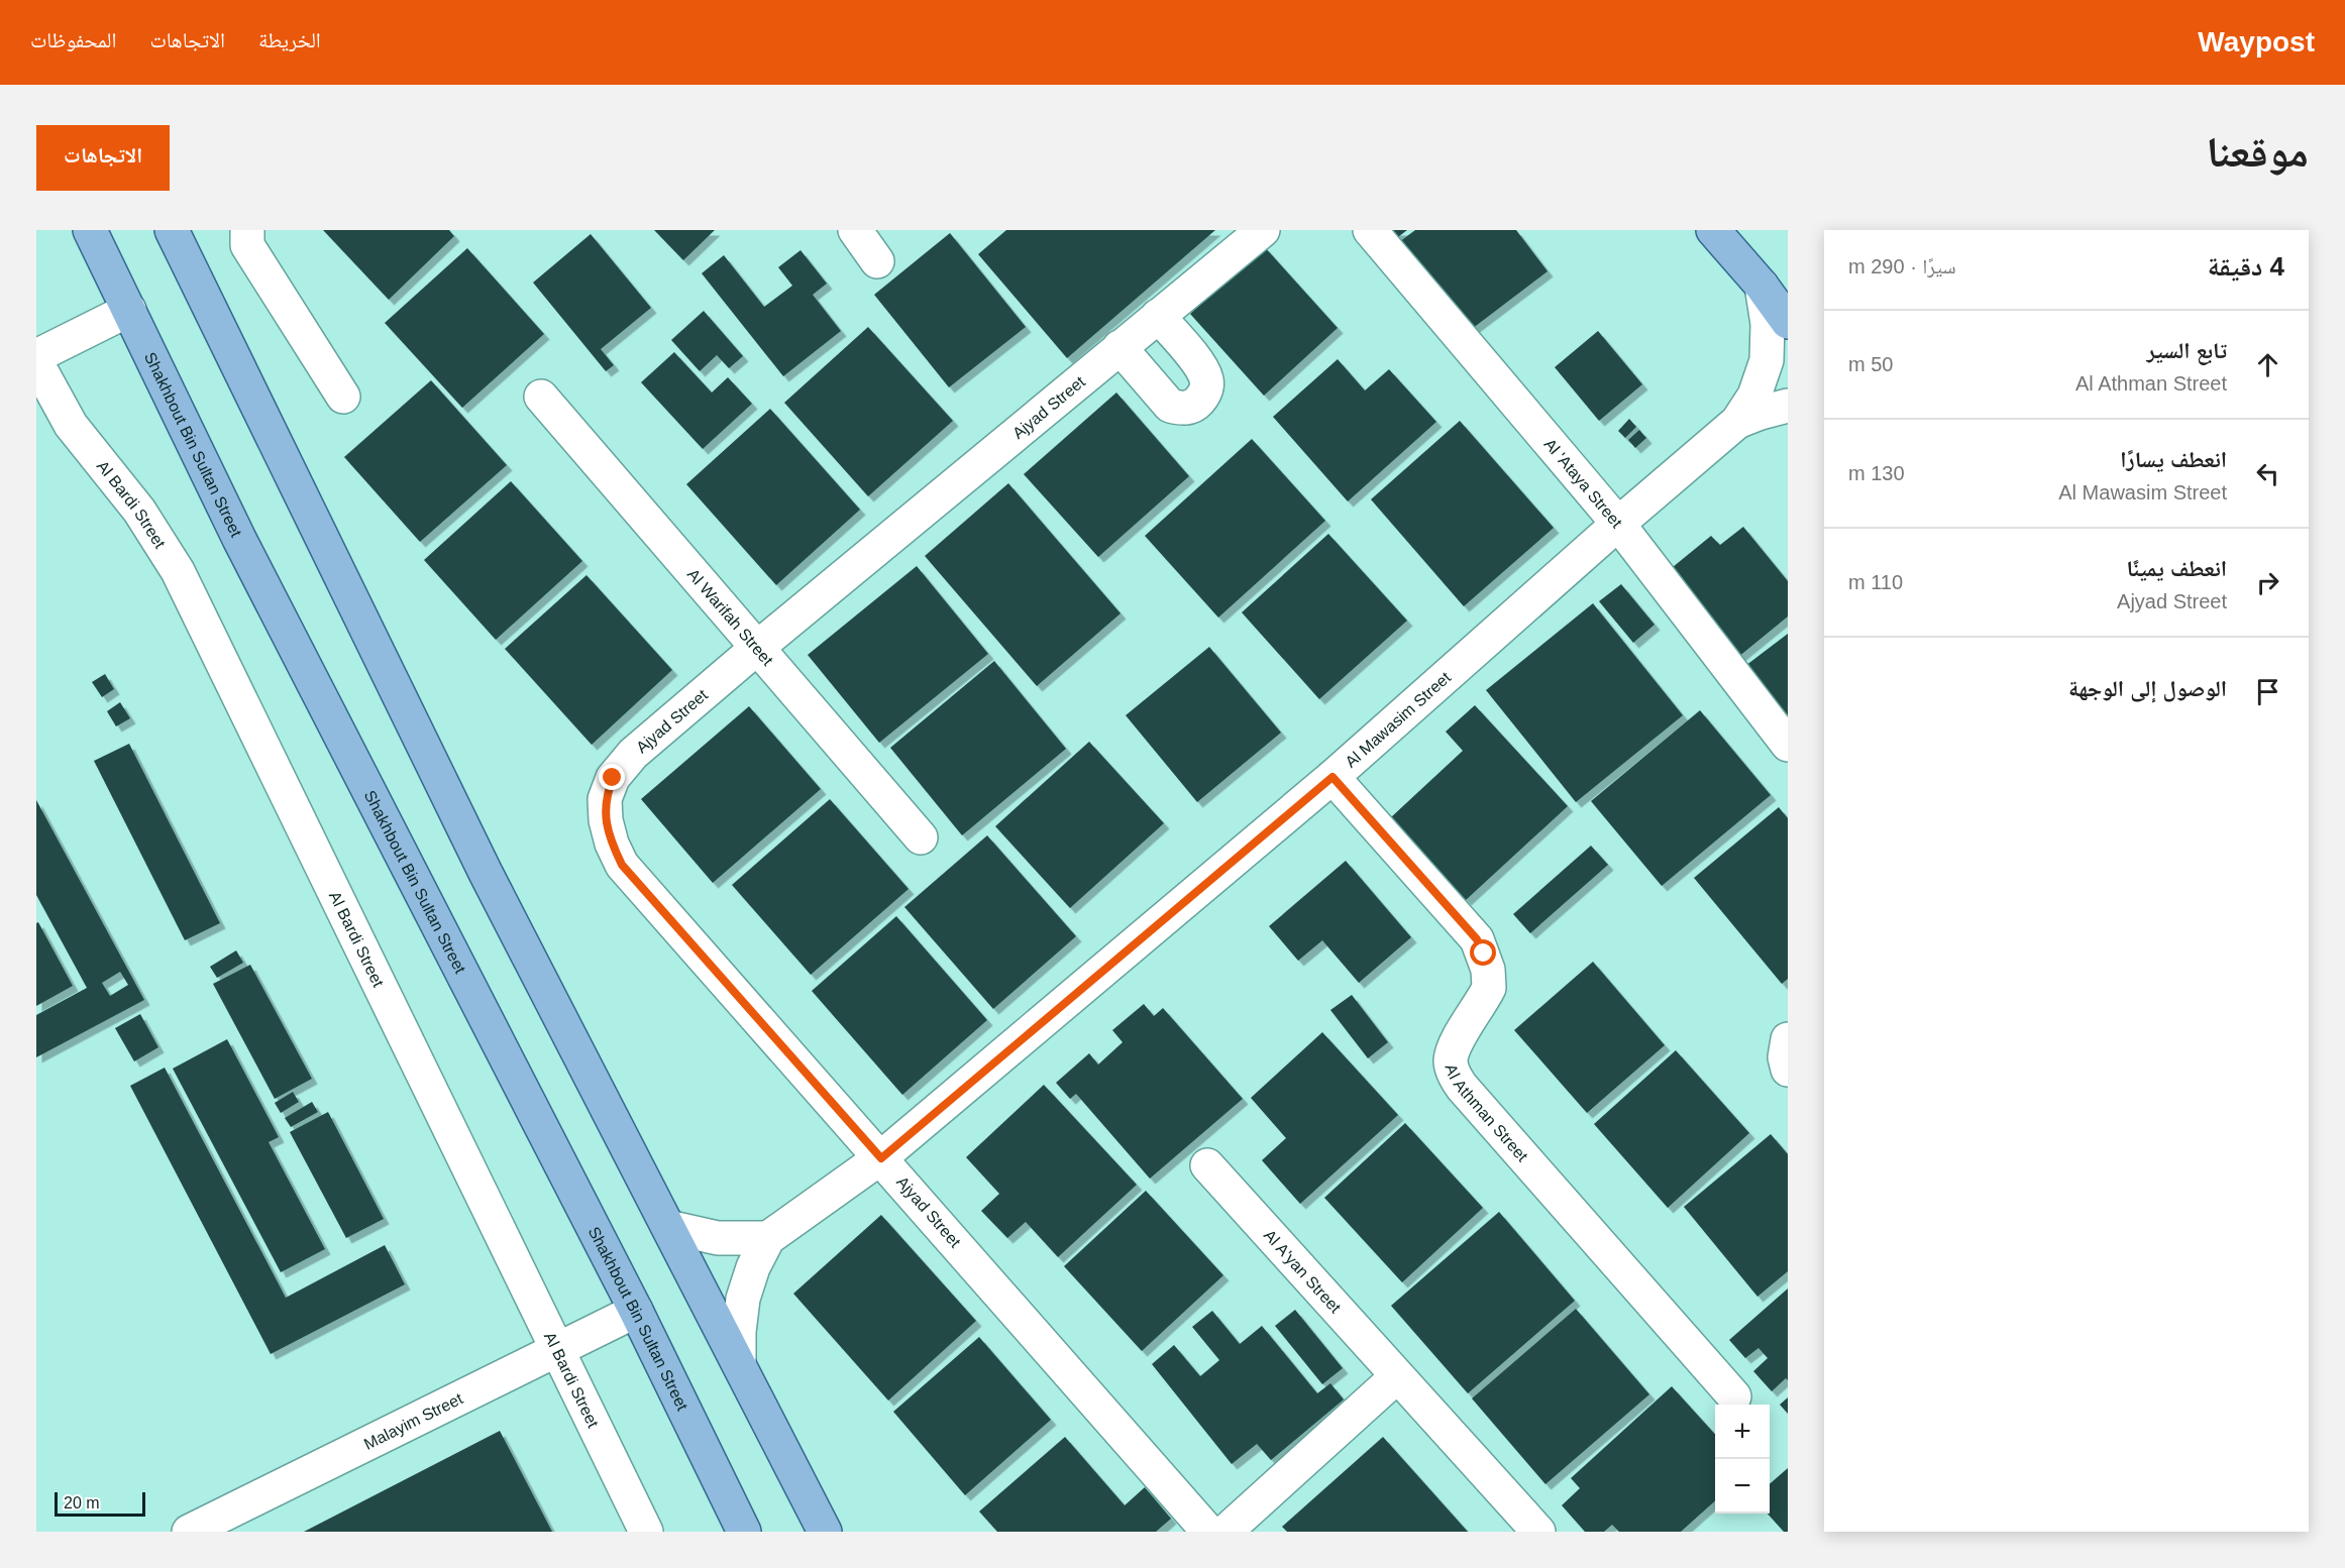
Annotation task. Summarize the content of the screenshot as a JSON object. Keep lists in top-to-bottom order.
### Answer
{
  "streets": {
    "main road": ["Shakhbout Bin Sultan Street"],
    "street": [
      "Ajyad Street",
      "Al 'Ataya Street",
      "Al Bardi Street",
      "Al Warifah Street",
      "Al Mawasim Street",
      "Al Athman Street",
      "Al A'yan Street",
      "Malayim Street"
    ]
  },
  "crossings": [
    ["Ajyad Street", "Al Warifah Street"],
    ["Ajyad Street", "Al Mawasim Street"],
    ["Shakhbout Bin Sultan Street", "Malayim Street"],
    ["Al 'Ataya Street", "Al Mawasim Street"],
    ["Al Bardi Street", "Malayim Street"],
    ["Al Mawasim Street", "Al Athman Street"]
  ],
  "scale_bar": "20 m",
  "page": {
    "header": "Waypost",
    "nav": ["الخريطة", "الاتجاهات", "المحفوظات"],
    "title": "موقعنا",
    "buttons": "الاتجاهات",
    "heading": ["4 دقيقة", "سيرًا · 290 m"],
    "list": [
      ["تابع السير", "Al Athman Street", "50 m"],
      ["انعطف يسارًا", "Al Mawasim Street", "130 m"],
      ["انعطف يمينًا", "Ajyad Street", "110 m"],
      "الوصول إلى الوجهة"
    ],
    "map_buttons": ["+", "−"],
    "scale": "20 m"
  }
}
